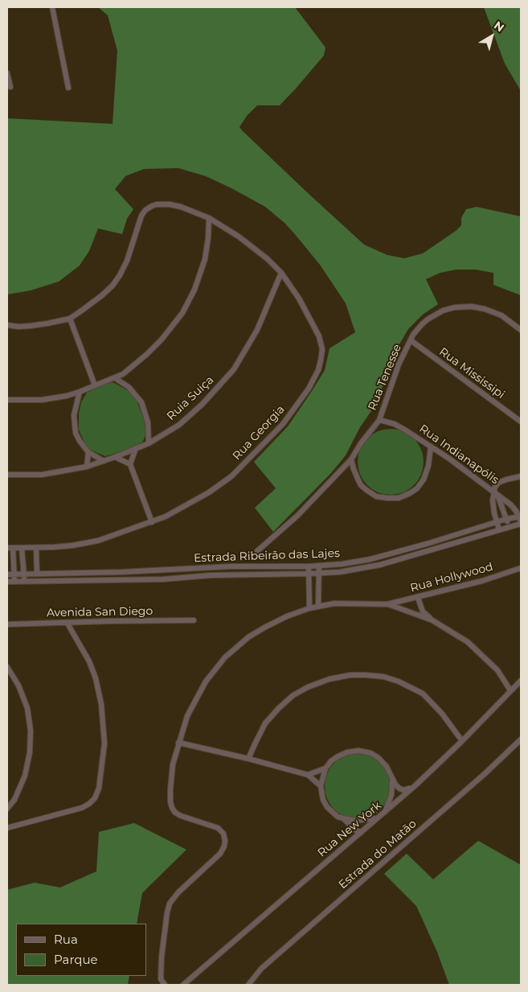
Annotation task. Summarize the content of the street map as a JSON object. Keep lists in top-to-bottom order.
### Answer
{
  "streets": {
    "street": [
      "Rua Mississipi",
      "Rua Tenesse",
      "Ruia Suiça",
      "Rua Georgia",
      "Rua Indianapólis",
      "Estrada Ribeirão das Lajes",
      "Rua Hollywood",
      "Avenida San Diego",
      "Rua New York",
      "Estrada do Matão"
    ]
  },
  "crossings": [
    ["Rua Mississipi", "Rua Tenesse"],
    ["Rua Tenesse", "Rua Indianapólis"],
    ["Ruia Suiça", "Rua Georgia"],
    ["Rua Indianapólis", "Estrada Ribeirão das Lajes"],
    ["Rua Hollywood", "Rua New York"]
  ],
  "legend": ["Rua", "Parque"],
  "north": "top right"
}
